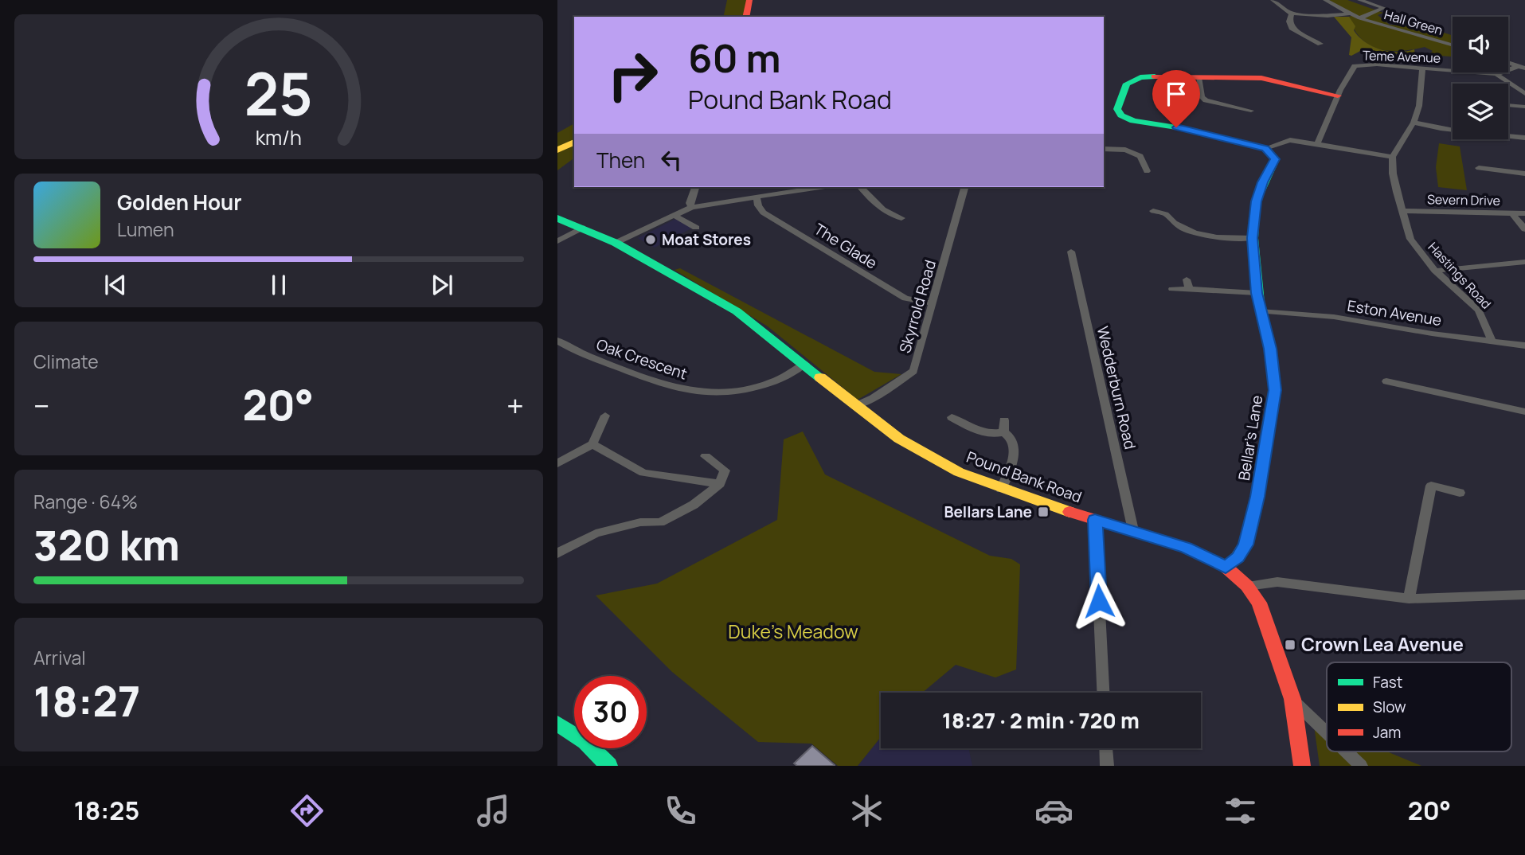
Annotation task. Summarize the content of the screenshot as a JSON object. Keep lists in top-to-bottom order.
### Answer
{
  "streets": {
    "street": [
      "Hall Green",
      "Teme Avenue",
      "Severn Drive",
      "The Glade",
      "Hastings Road",
      "Skyrrold Road",
      "Eston Avenue",
      "Oak Crescent",
      "Wedderburn Road",
      "Bellar's Lane",
      "Pound Bank Road"
    ]
  },
  "crossings": [
    ["Severn Drive", "Hastings Road"],
    ["The Glade", "Skyrrold Road"],
    ["Hastings Road", "Eston Avenue"],
    ["Skyrrold Road", "Pound Bank Road"],
    ["Eston Avenue", "Bellar's Lane"],
    ["Oak Crescent", "Pound Bank Road"],
    ["Wedderburn Road", "Pound Bank Road"],
    ["Bellar's Lane", "Pound Bank Road"]
  ],
  "parks": ["Duke's Meadow"],
  "places": {
    "other": ["Moat Stores"],
    "transit": ["Bellars Lane", "Crown Lea Avenue"]
  },
  "legend": ["Fast", "Slow", "Jam"],
  "page": {
    "turn": ["60 m", "Pound Bank Road"],
    "then": "Then",
    "song": ["Golden Hour", "Lumen"],
    "tile": [
      "Climate",
      ["Range · 64%", "320 km"],
      ["Arrival", "18:27"]
    ],
    "heat": ["−", "20°", "+"],
    "limit": "30",
    "trip": "18:27 · 2 min · 720 m",
    "tabs": ["18:25", "20°"],
    "gauge": ["25", "km/h"]
  }
}
